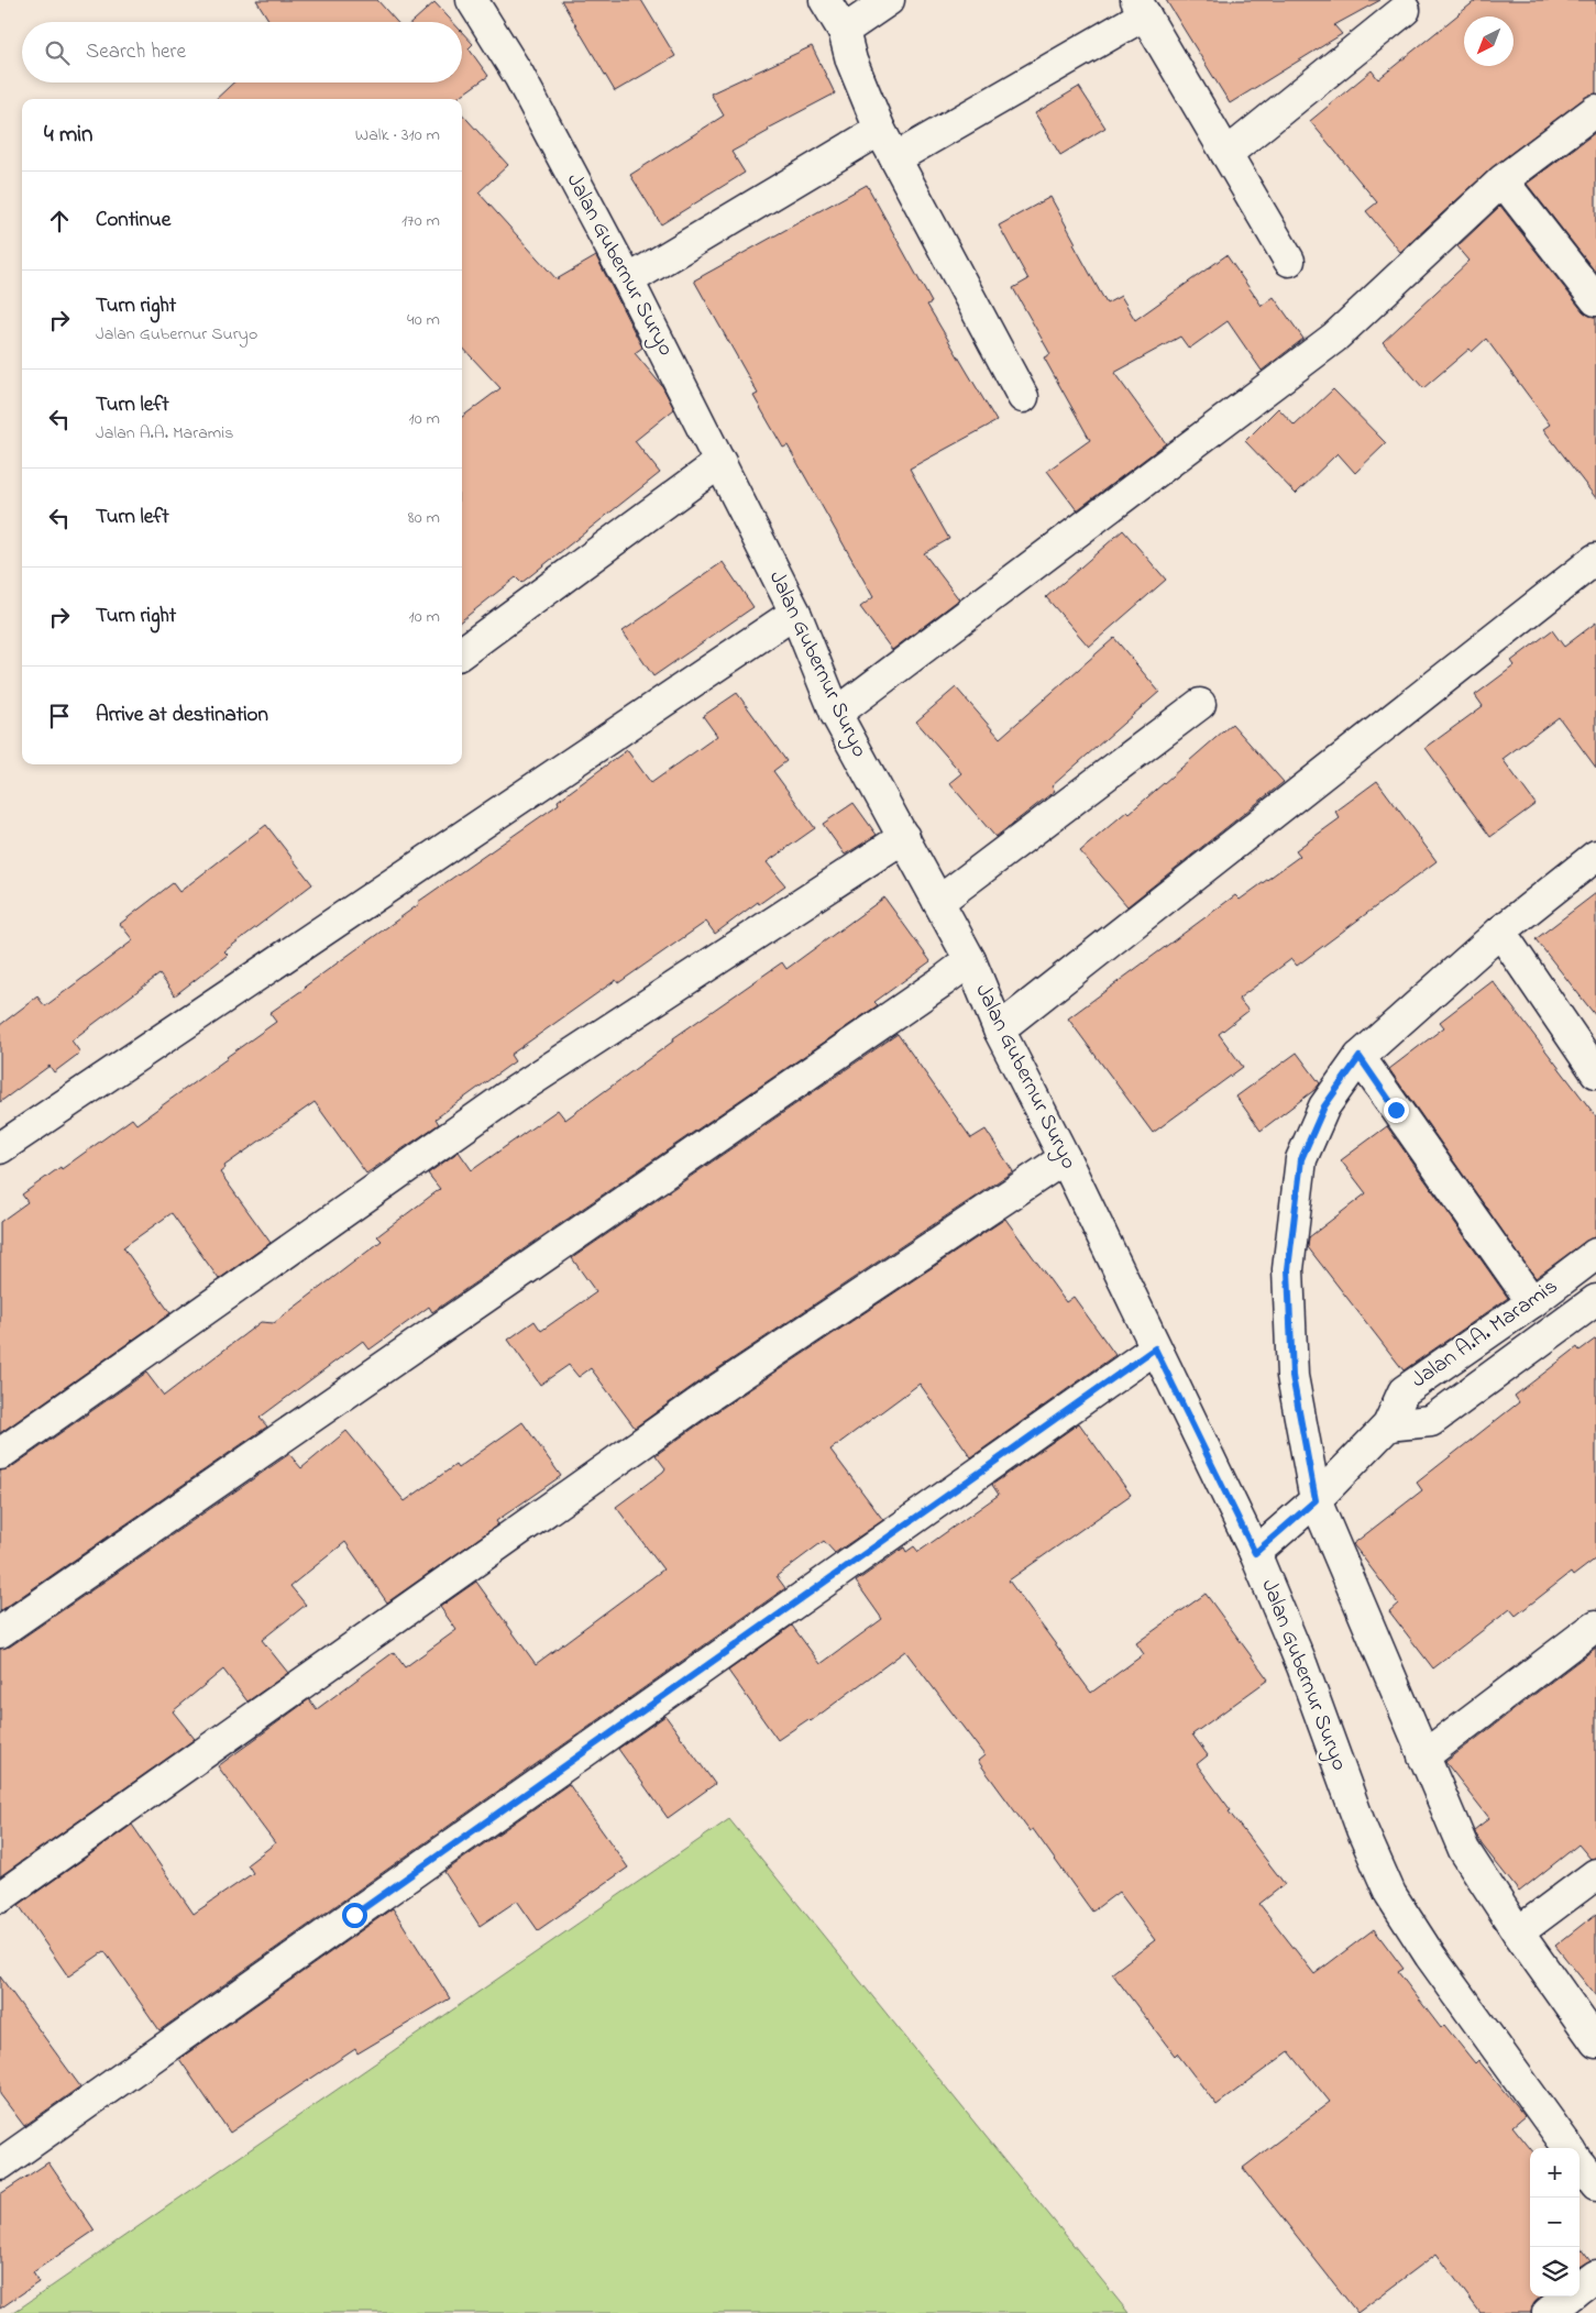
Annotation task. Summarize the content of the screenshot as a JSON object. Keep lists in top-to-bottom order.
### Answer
{
  "streets": {
    "street": ["Jalan Gubernur Suryo", "Jalan A.A. Maramis"]
  },
  "crossings": [
    ["Jalan Gubernur Suryo", "Jalan A.A. Maramis"]
  ],
  "north": "bottom left",
  "page": {
    "search": "Search here",
    "heading": ["4 min", "Walk · 310 m"],
    "list": [
      ["Continue", "170 m"],
      ["Turn right", "Jalan Gubernur Suryo", "40 m"],
      ["Turn left", "Jalan A.A. Maramis", "10 m"],
      ["Turn left", "80 m"],
      ["Turn right", "10 m"],
      "Arrive at destination"
    ],
    "map_buttons": ["+", "−"]
  }
}
